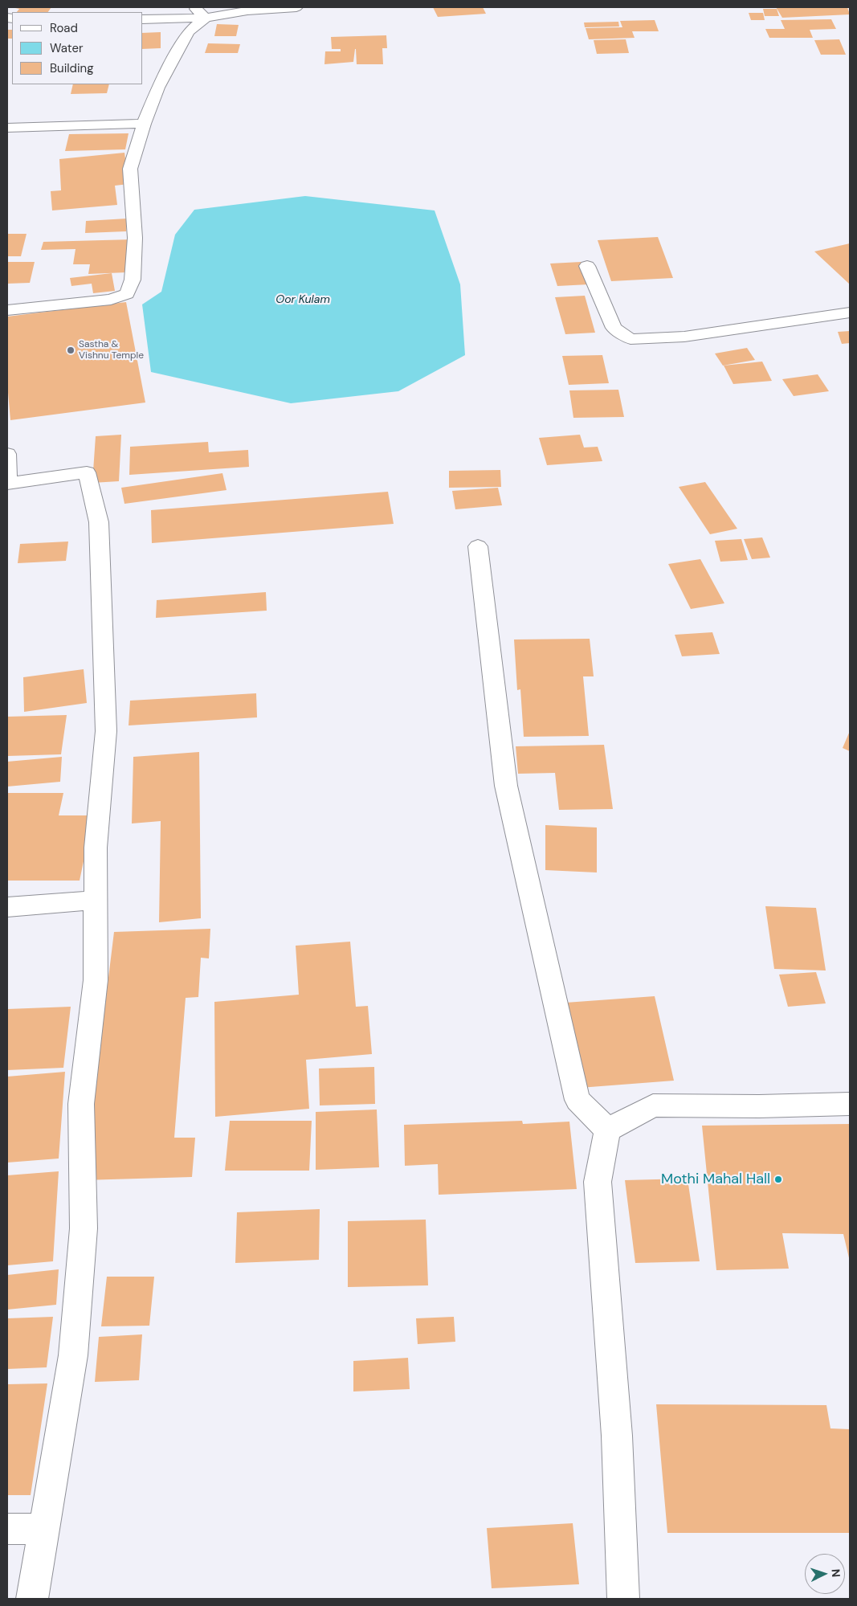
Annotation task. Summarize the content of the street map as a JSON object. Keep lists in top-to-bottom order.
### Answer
{
  "water": ["Oor Kulam"],
  "places": ["Sastha & Vishnu Temple", "Mothi Mahal Hall"],
  "legend": ["Road", "Water", "Building"],
  "north": "right"
}
